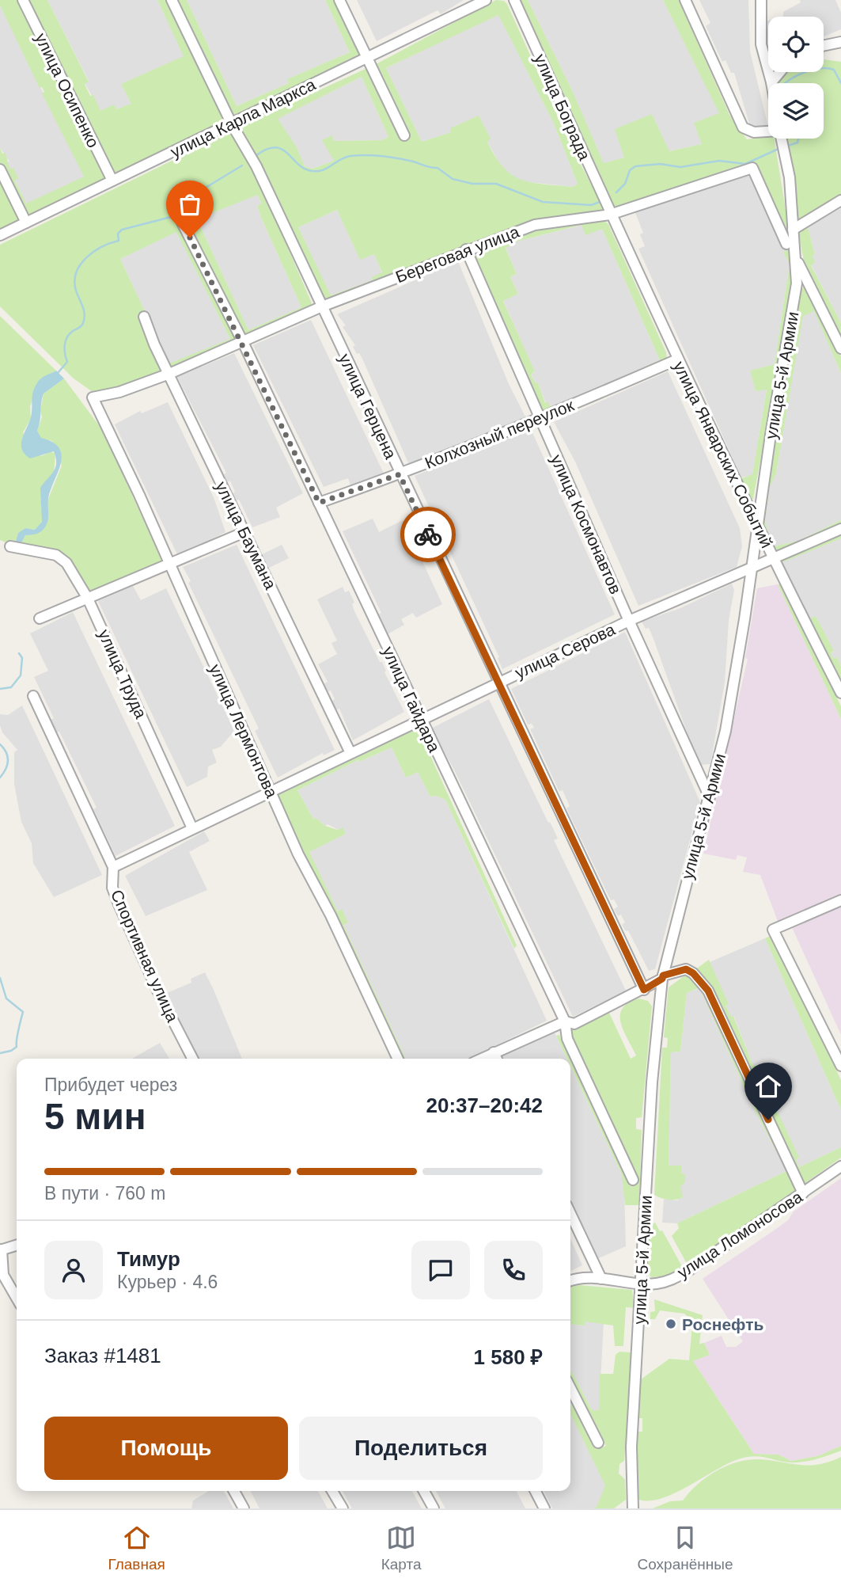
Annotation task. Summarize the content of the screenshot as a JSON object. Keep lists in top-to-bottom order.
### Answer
{
  "streets": {
    "street": [
      "улица Осипенко",
      "улица Бограда",
      "улица Карла Маркса",
      "Береговая улица",
      "улица 5-й Армии",
      "улица Герцена",
      "Колхозный переулок",
      "улица Январских Событий",
      "улица Космонавтов",
      "улица Баумана",
      "улица Серова",
      "улица Труда",
      "улица Гайдара",
      "улица Лермонтова",
      "Спортивная улица",
      "улица Ломоносова"
    ]
  },
  "crossings": [
    ["улица Осипенко", "улица Карла Маркса"],
    ["улица Бограда", "Береговая улица"],
    ["улица Бограда", "улица Январских Событий"],
    ["улица Карла Маркса", "улица Герцена"],
    ["Береговая улица", "улица Герцена"],
    ["Береговая улица", "улица Январских Событий"],
    ["Береговая улица", "улица Космонавтов"],
    ["Береговая улица", "улица Баумана"],
    ["Береговая улица", "улица Гайдара"],
    ["Береговая улица", "улица Лермонтова"],
    ["улица 5-й Армии", "улица Январских Событий"],
    ["улица 5-й Армии", "улица Космонавтов"],
    ["улица 5-й Армии", "улица Серова"],
    ["улица 5-й Армии", "улица Ломоносова"],
    ["улица Герцена", "Колхозный переулок"],
    ["улица Герцена", "улица Серова"],
    ["Колхозный переулок", "улица Январских Событий"],
    ["Колхозный переулок", "улица Космонавтов"],
    ["Колхозный переулок", "улица Гайдара"],
    ["улица Январских Событий", "улица Серова"],
    ["улица Космонавтов", "улица Серова"],
    ["улица Баумана", "улица Серова"],
    ["улица Серова", "улица Труда"],
    ["улица Серова", "улица Гайдара"],
    ["улица Серова", "улица Лермонтова"],
    ["улица Серова", "Спортивная улица"]
  ],
  "places": ["Роснефть"],
  "page": {
    "heading": ["5 мин", "Прибудет через", "20:37–20:42"],
    "panel": [
      "Тимур",
      "Курьер · 4.6",
      "Заказ #1481",
      "1 580 ₽"
    ],
    "bar": "В пути · 760 m",
    "buttons": ["Помощь", "Поделиться"],
    "tabs": ["Главная", "Карта", "Сохранённые"]
  }
}
